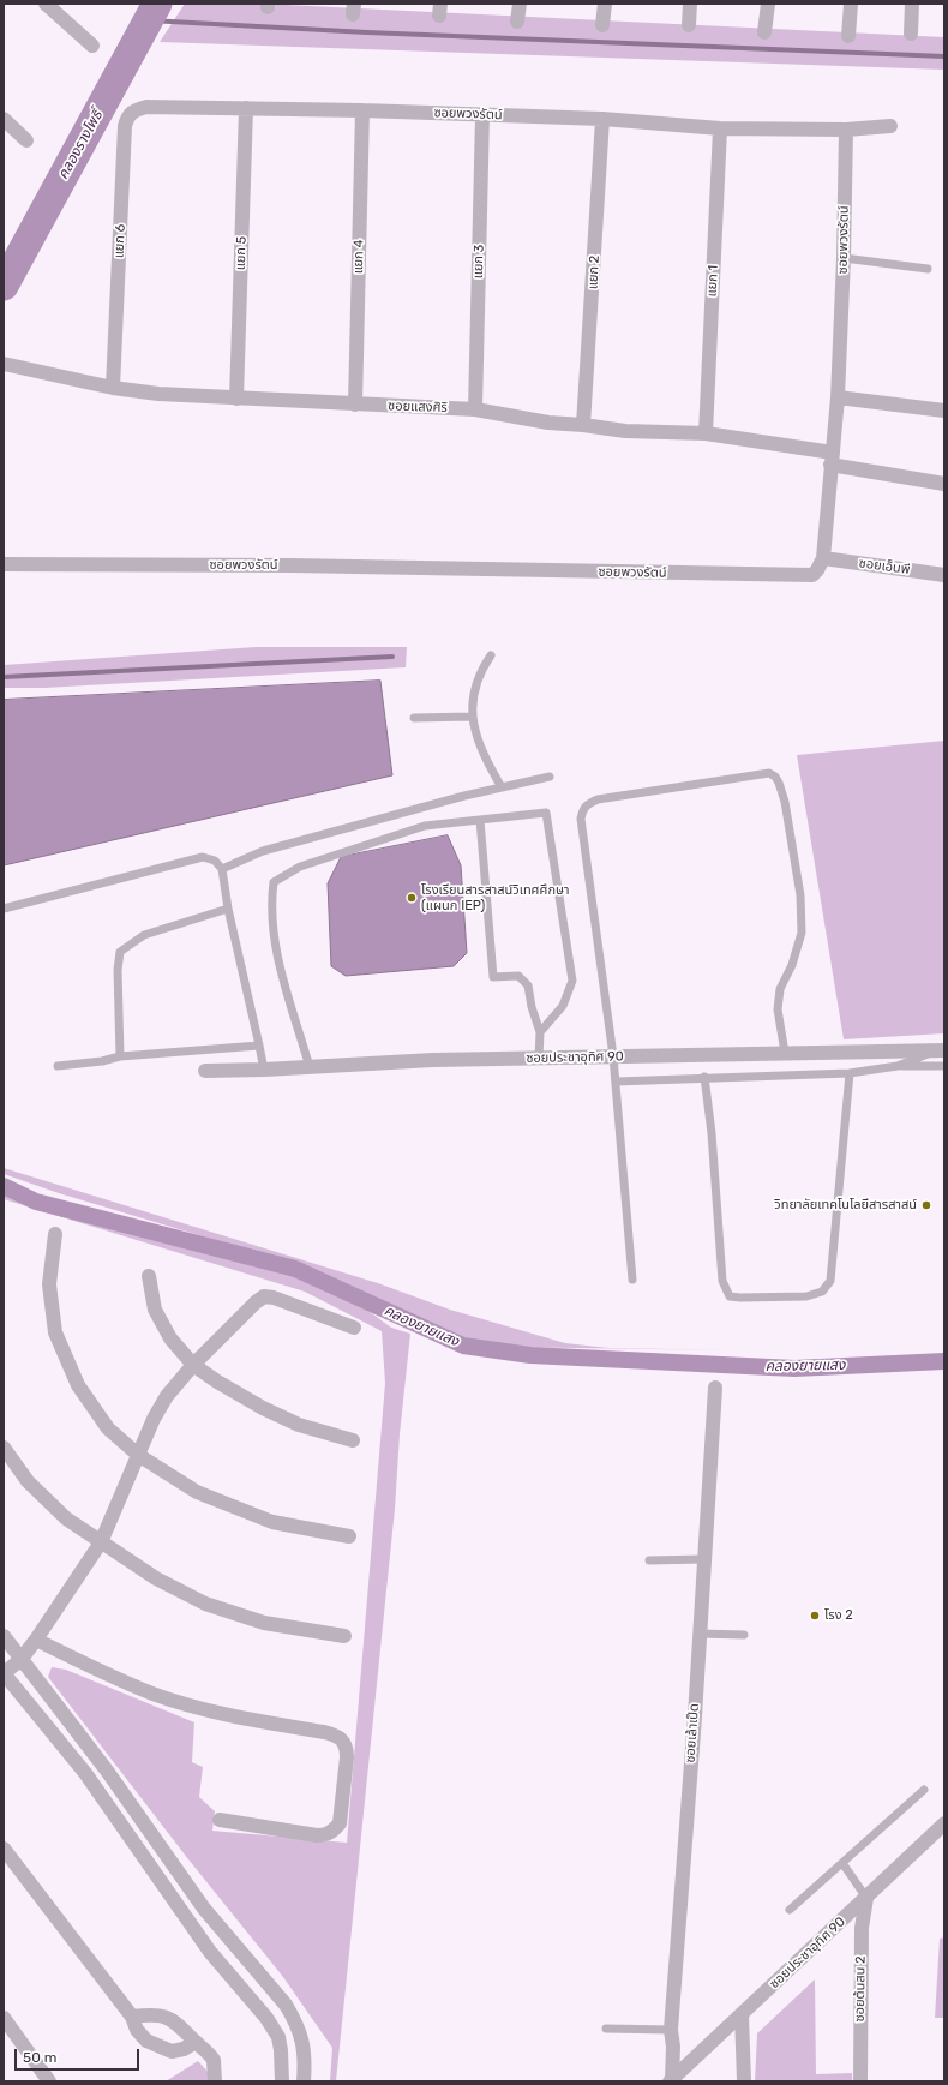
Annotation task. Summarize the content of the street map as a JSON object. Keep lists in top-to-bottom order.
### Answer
{
  "streets": {
    "street": [
      "ซอยพวงรัตน์",
      "แยก 6",
      "แยก 5",
      "แยก 4",
      "แยก 3",
      "แยก 2",
      "แยก 1",
      "ซอยแสงศิริ",
      "ซอยเอ็นพี",
      "ซอยประชาอุทิศ 90",
      "ซอยเล้าเป็ด",
      "ซอยต้นสน 2"
    ]
  },
  "crossings": [
    ["ซอยพวงรัตน์", "แยก 6"],
    ["ซอยพวงรัตน์", "แยก 5"],
    ["ซอยพวงรัตน์", "แยก 4"],
    ["ซอยพวงรัตน์", "แยก 3"],
    ["ซอยพวงรัตน์", "แยก 2"],
    ["ซอยพวงรัตน์", "แยก 1"],
    ["ซอยพวงรัตน์", "ซอยแสงศิริ"],
    ["ซอยพวงรัตน์", "ซอยเอ็นพี"],
    ["แยก 6", "ซอยแสงศิริ"],
    ["แยก 5", "ซอยแสงศิริ"],
    ["แยก 4", "ซอยแสงศิริ"],
    ["แยก 3", "ซอยแสงศิริ"],
    ["แยก 2", "ซอยแสงศิริ"],
    ["แยก 1", "ซอยแสงศิริ"],
    ["ซอยประชาอุทิศ 90", "ซอยเล้าเป็ด"],
    ["ซอยประชาอุทิศ 90", "ซอยต้นสน 2"]
  ],
  "water": ["คลองรางโพธิ์", "คลองยายแสง"],
  "places": ["โรงเรียนสารสาสน์วิเทศศึกษา (แผนก IEP)", "วิทยาลัยเทคโนโลยีสารสาสน์", "โรง 2"],
  "scale_bar": "50 m"
}
